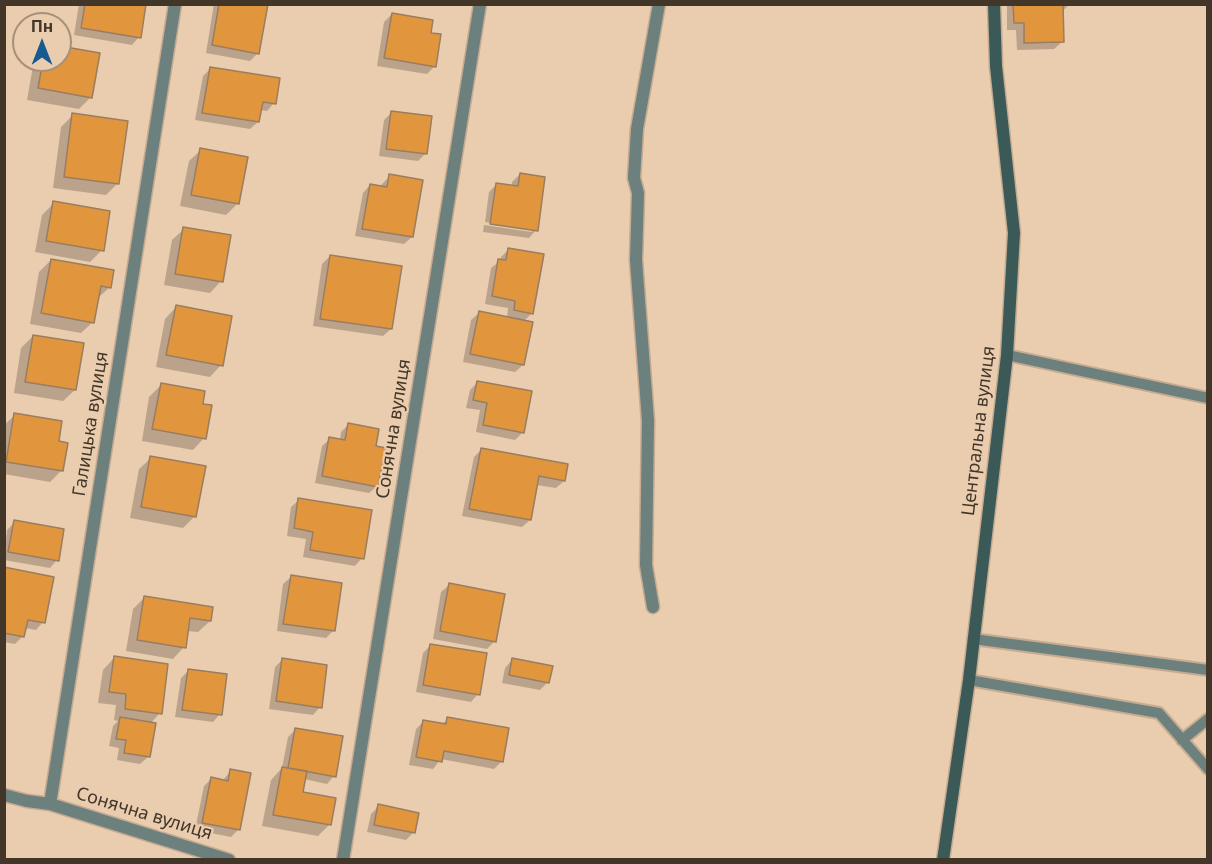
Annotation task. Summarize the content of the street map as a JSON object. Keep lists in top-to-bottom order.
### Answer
{
  "streets": {
    "main road": ["Центральна вулиця"],
    "street": ["Галицька вулиця", "Сонячна вулиця"]
  },
  "crossings": [
    ["Галицька вулиця", "Сонячна вулиця"]
  ],
  "north": "top"
}
